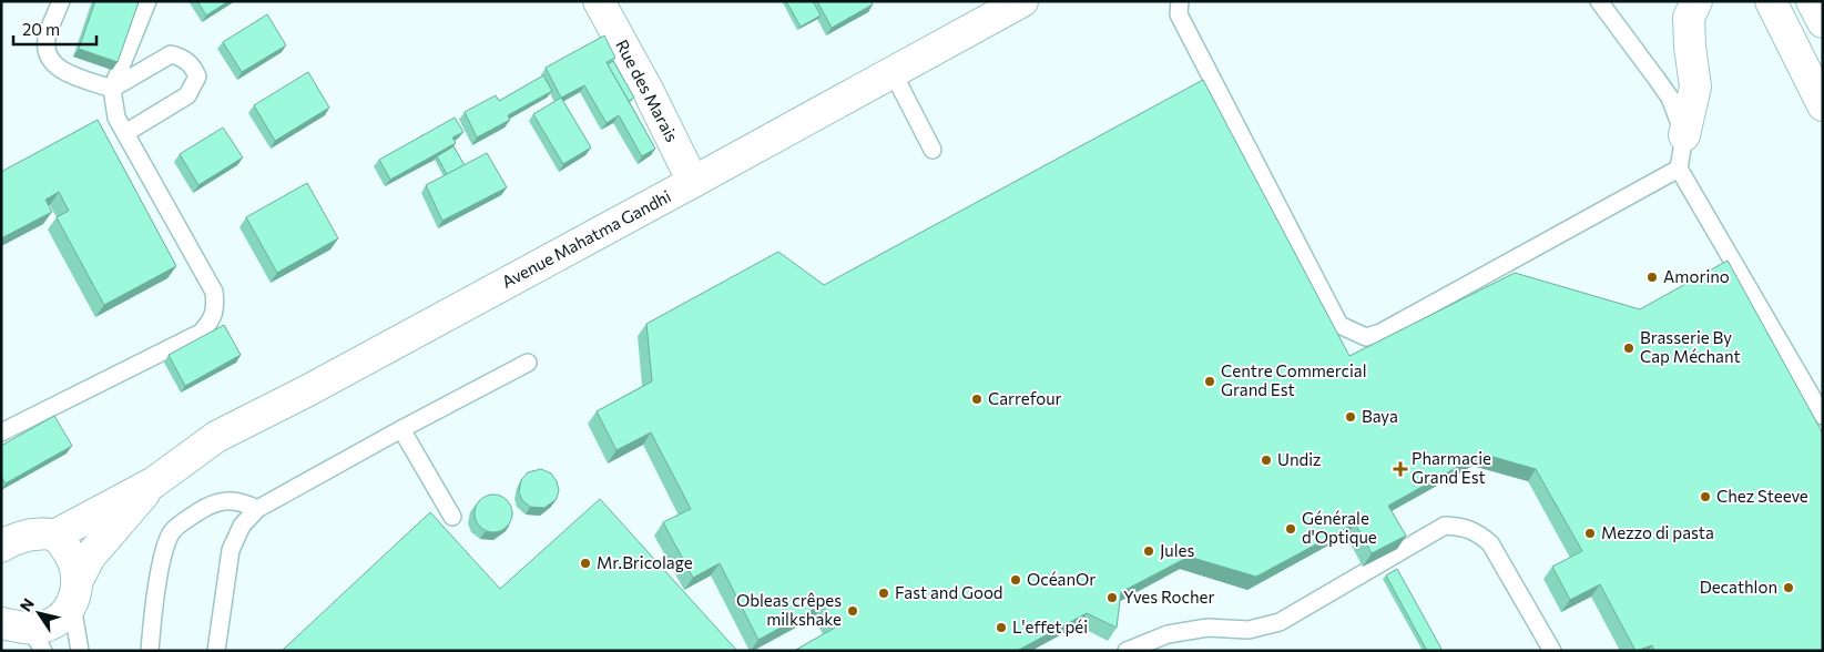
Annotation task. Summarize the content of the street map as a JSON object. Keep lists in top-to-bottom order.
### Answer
{
  "streets": {
    "main road": ["Rue des Marais", "Avenue Mahatma Gandhi"]
  },
  "crossings": [
    ["Rue des Marais", "Avenue Mahatma Gandhi"]
  ],
  "places": {
    "other": [
      "Amorino",
      "Brasserie By Cap Méchant",
      "Centre Commercial Grand Est",
      "Carrefour",
      "Baya",
      "Undiz",
      "Chez Steeve",
      "Générale d'Optique",
      "Mezzo di pasta",
      "Jules",
      "Mr.Bricolage",
      "OcéanOr",
      "Decathlon",
      "Fast and Good",
      "Yves Rocher",
      "Obleas crêpes milkshake",
      "L'effet péi"
    ],
    "health": ["Pharmacie Grand Est"]
  },
  "scale_bar": "20 m",
  "north": "top left"
}
